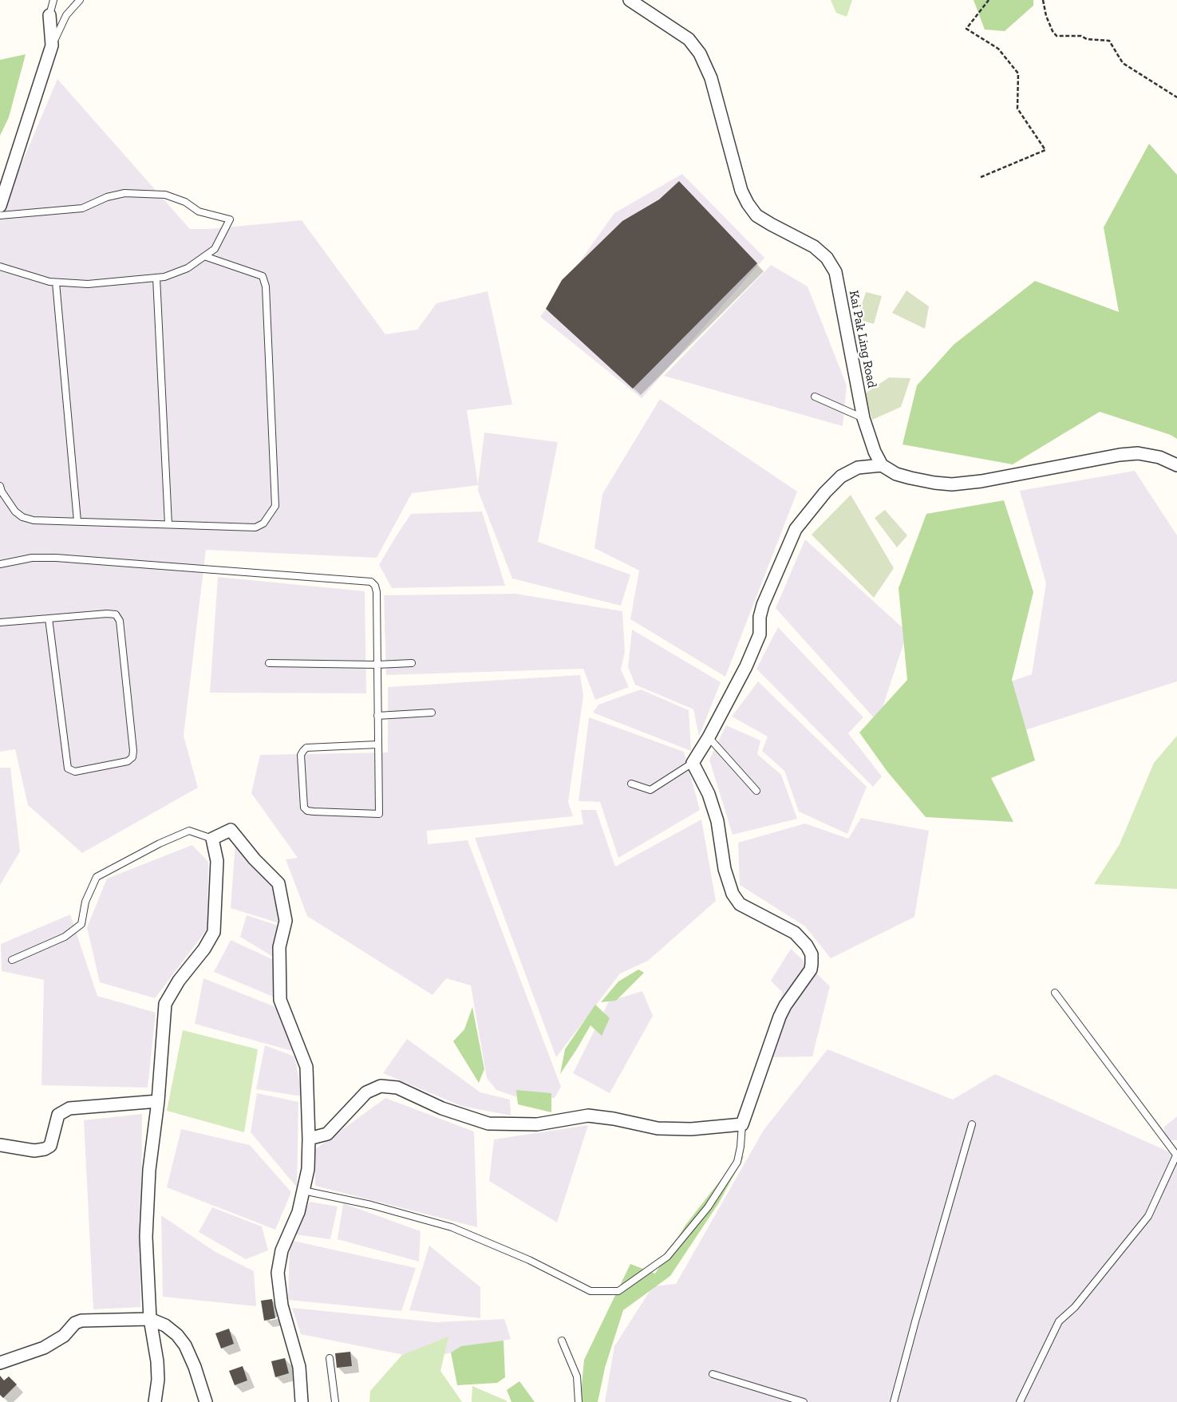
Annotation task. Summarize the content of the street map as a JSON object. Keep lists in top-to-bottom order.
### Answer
{
  "streets": {
    "street": ["Kai Pak Ling Road"]
  }
}
